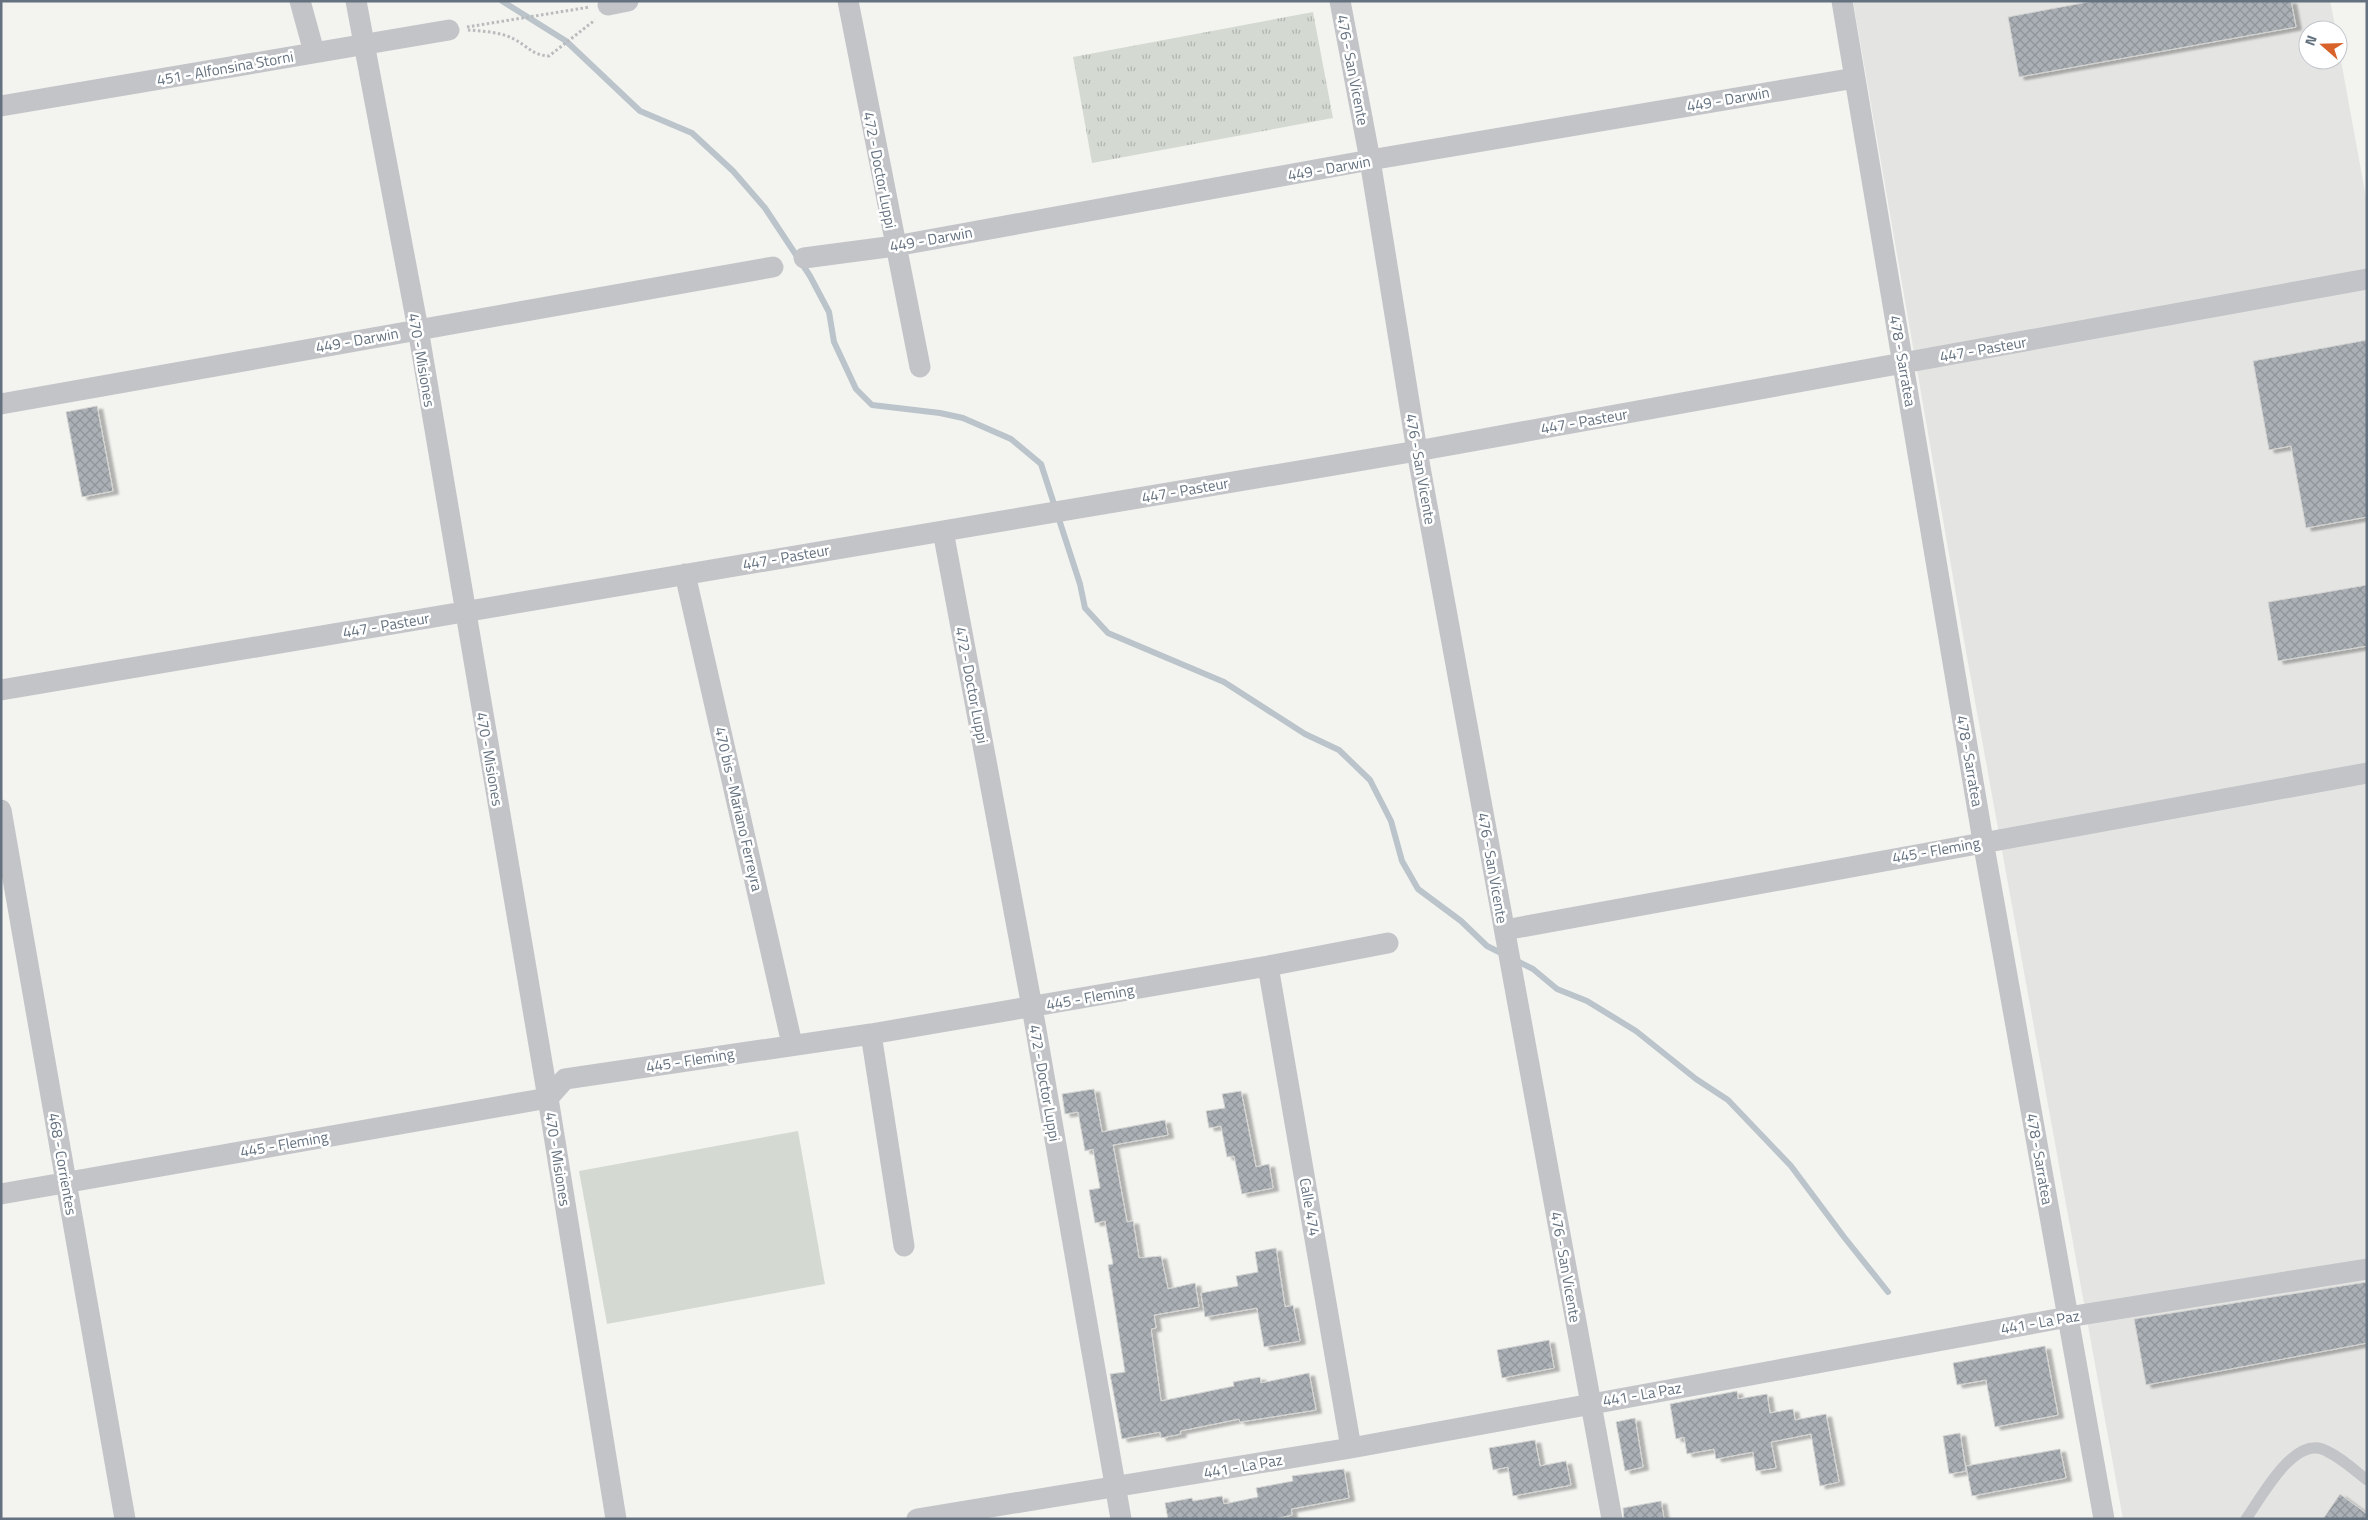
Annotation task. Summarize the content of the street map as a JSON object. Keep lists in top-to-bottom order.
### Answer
{
  "streets": {
    "street": [
      "451 - Alfonsina Storni",
      "476 - San Vicente",
      "449 - Darwin",
      "472 - Doctor Luppi",
      "447 - Pasteur",
      "470 - Misiones",
      "478 - Sarratea",
      "470 bis - Mariano Ferreyra",
      "445 - Fleming",
      "468 - Corrientes",
      "Calle 474",
      "441 - La Paz"
    ]
  },
  "crossings": [
    ["451 - Alfonsina Storni", "470 - Misiones"],
    ["476 - San Vicente", "449 - Darwin"],
    ["476 - San Vicente", "447 - Pasteur"],
    ["476 - San Vicente", "445 - Fleming"],
    ["476 - San Vicente", "441 - La Paz"],
    ["449 - Darwin", "472 - Doctor Luppi"],
    ["449 - Darwin", "470 - Misiones"],
    ["449 - Darwin", "478 - Sarratea"],
    ["472 - Doctor Luppi", "447 - Pasteur"],
    ["472 - Doctor Luppi", "445 - Fleming"],
    ["472 - Doctor Luppi", "441 - La Paz"],
    ["447 - Pasteur", "470 - Misiones"],
    ["447 - Pasteur", "478 - Sarratea"],
    ["447 - Pasteur", "470 bis - Mariano Ferreyra"],
    ["470 - Misiones", "445 - Fleming"],
    ["478 - Sarratea", "445 - Fleming"],
    ["478 - Sarratea", "441 - La Paz"],
    ["470 bis - Mariano Ferreyra", "445 - Fleming"],
    ["445 - Fleming", "468 - Corrientes"],
    ["445 - Fleming", "Calle 474"],
    ["Calle 474", "441 - La Paz"]
  ],
  "north": "left"
}
